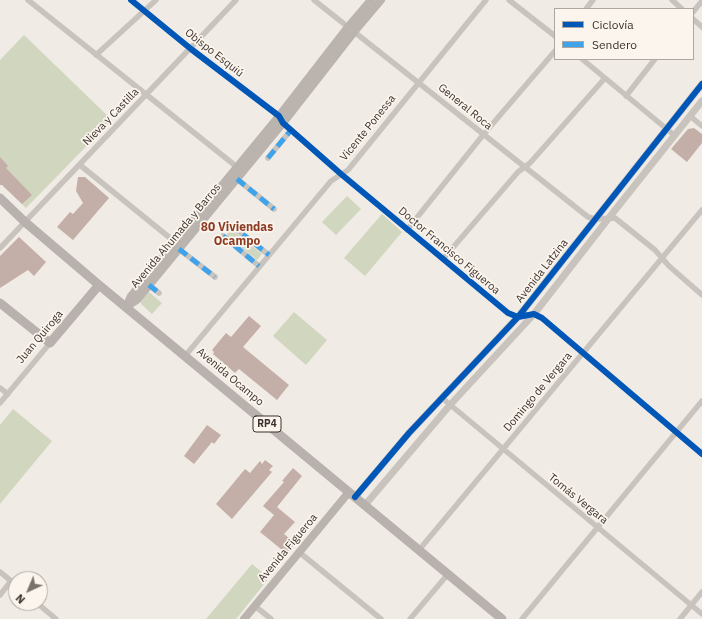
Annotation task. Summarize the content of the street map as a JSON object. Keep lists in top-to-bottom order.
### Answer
{
  "streets": {
    "main road": [
      "Avenida Ahumada y Barros",
      "Juan Quiroga",
      "Avenida Ocampo",
      "RP4",
      "Avenida Figueroa"
    ],
    "street": [
      "Obispo Esquiú",
      "General Roca",
      "Nieva y Castilla",
      "Vicente Ponessa",
      "Doctor Francisco Figueroa",
      "Avenida Latzina",
      "Domingo de Vergara",
      "Tomás Vergara"
    ]
  },
  "crossings": [
    ["Obispo Esquiú", "Nieva y Castilla"],
    ["Obispo Esquiú", "Avenida Ahumada y Barros"],
    ["Obispo Esquiú", "Doctor Francisco Figueroa"],
    ["General Roca", "Vicente Ponessa"],
    ["General Roca", "Avenida Ahumada y Barros"],
    ["General Roca", "Avenida Latzina"],
    ["Nieva y Castilla", "Avenida Ocampo"],
    ["Vicente Ponessa", "Doctor Francisco Figueroa"],
    ["Vicente Ponessa", "Avenida Ocampo"],
    ["Avenida Ahumada y Barros", "Doctor Francisco Figueroa"],
    ["Avenida Ahumada y Barros", "Avenida Ocampo"],
    ["Doctor Francisco Figueroa", "Avenida Latzina"],
    ["Avenida Latzina", "Avenida Ocampo"],
    ["Avenida Latzina", "Tomás Vergara"],
    ["Avenida Latzina", "Avenida Figueroa"],
    ["Juan Quiroga", "Avenida Ocampo"],
    ["Avenida Ocampo", "Domingo de Vergara"],
    ["Avenida Ocampo", "Avenida Figueroa"],
    ["Domingo de Vergara", "Tomás Vergara"]
  ],
  "districts": ["80 Viviendas Ocampo"],
  "legend": ["Ciclovía", "Sendero"],
  "north": "bottom left"
}
